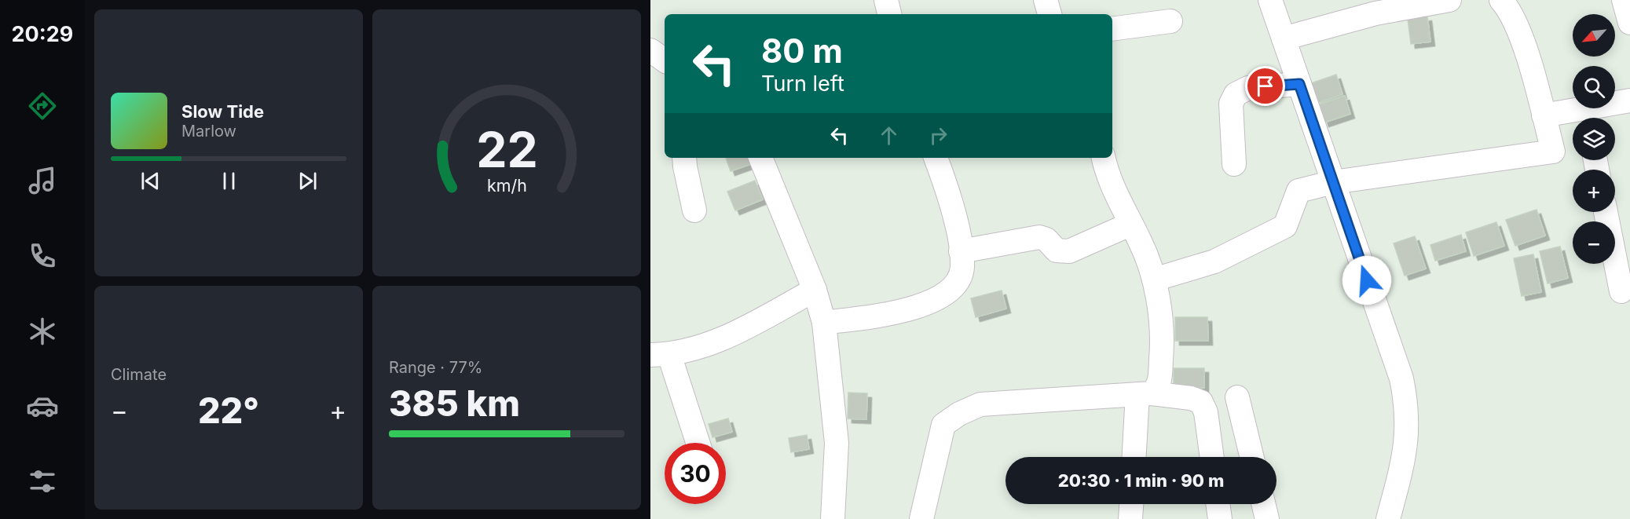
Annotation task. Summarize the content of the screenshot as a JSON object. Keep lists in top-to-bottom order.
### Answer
{
  "north": "bottom left",
  "page": {
    "tabs": "20:29",
    "map_buttons": ["+", "−"],
    "turn": ["80 m", "Turn left"],
    "song": ["Slow Tide", "Marlow"],
    "tile": [
      "Climate",
      ["Range · 77%", "385 km"]
    ],
    "heat": ["−", "22°", "+"],
    "limit": "30",
    "trip": "20:30 · 1 min · 90 m",
    "gauge": ["22", "km/h"]
  }
}
